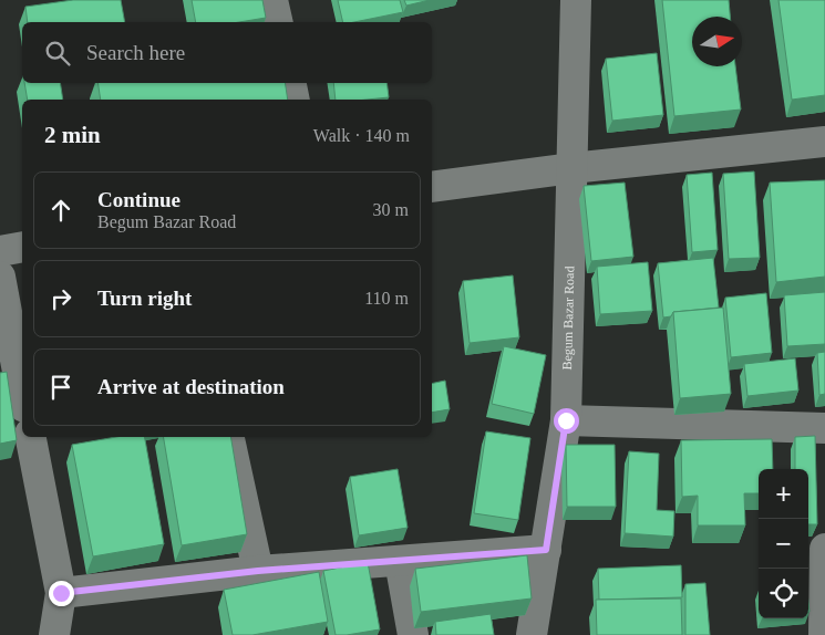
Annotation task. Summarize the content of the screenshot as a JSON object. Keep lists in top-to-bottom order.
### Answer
{
  "streets": {
    "street": ["Begum Bazar Road"]
  },
  "north": "right",
  "page": {
    "search": "Search here",
    "heading": ["2 min", "Walk · 140 m"],
    "list": [
      ["Continue", "Begum Bazar Road", "30 m"],
      ["Turn right", "110 m"],
      "Arrive at destination"
    ],
    "map_buttons": ["+", "−"]
  }
}
